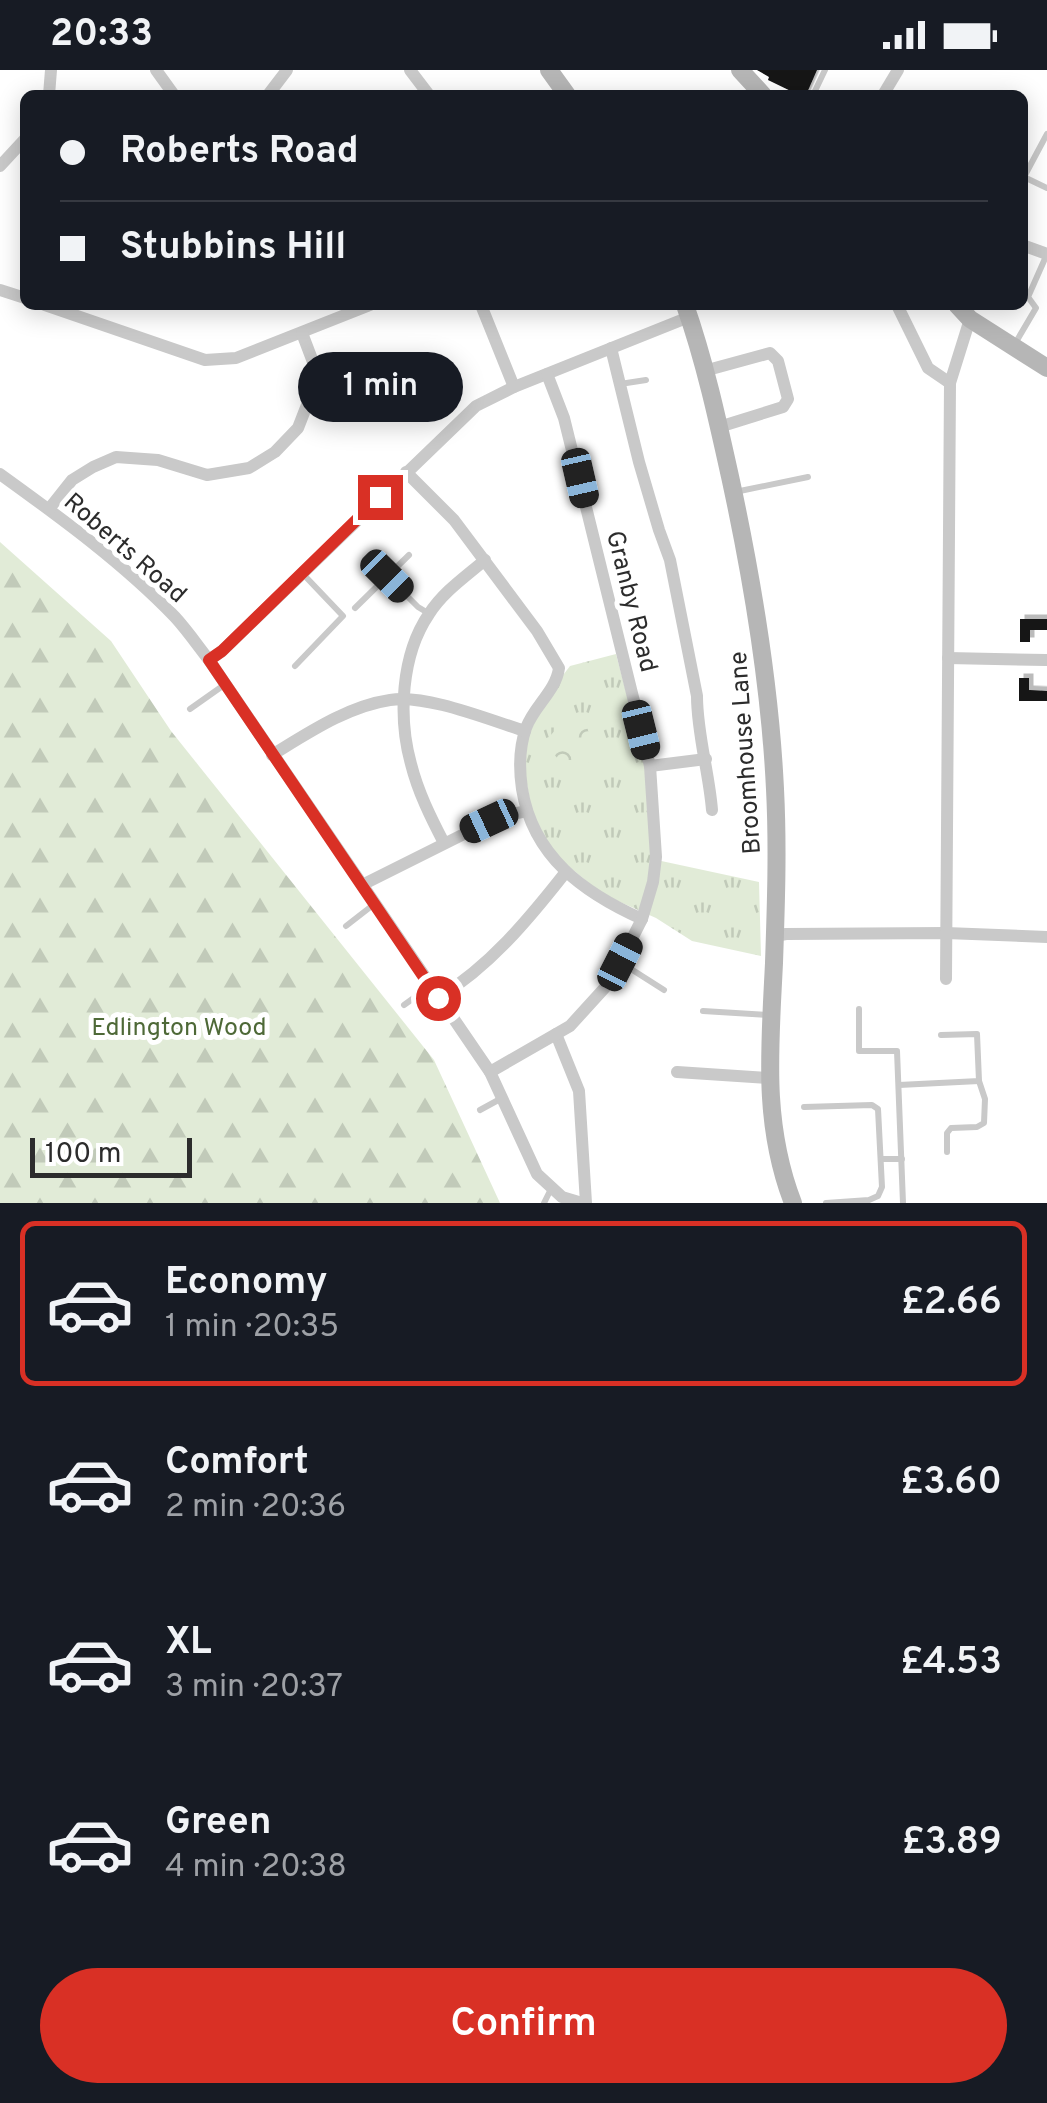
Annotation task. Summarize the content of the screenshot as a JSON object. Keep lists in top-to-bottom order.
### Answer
{
  "streets": {
    "street": ["Roberts Road", "Granby Road", "Broomhouse Lane"]
  },
  "crossings": [
    ["Roberts Road", "Granby Road"]
  ],
  "parks": ["Edlington Wood"],
  "scale_bar": "100 m",
  "page": {
    "status": "20:33",
    "banner": ["Roberts Road", "Stubbins Hill"],
    "bubble": "1 min",
    "scale": "100 m",
    "list": [
      {
        "name": "Economy",
        "note": "1 min · 20:35",
        "value": "£2.66"
      },
      {
        "name": "Comfort",
        "note": "2 min · 20:36",
        "value": "£3.60"
      },
      {
        "name": "XL",
        "note": "3 min · 20:37",
        "value": "£4.53"
      },
      {
        "name": "Green",
        "note": "4 min · 20:38",
        "value": "£3.89"
      }
    ],
    "buttons": "Confirm"
  }
}
